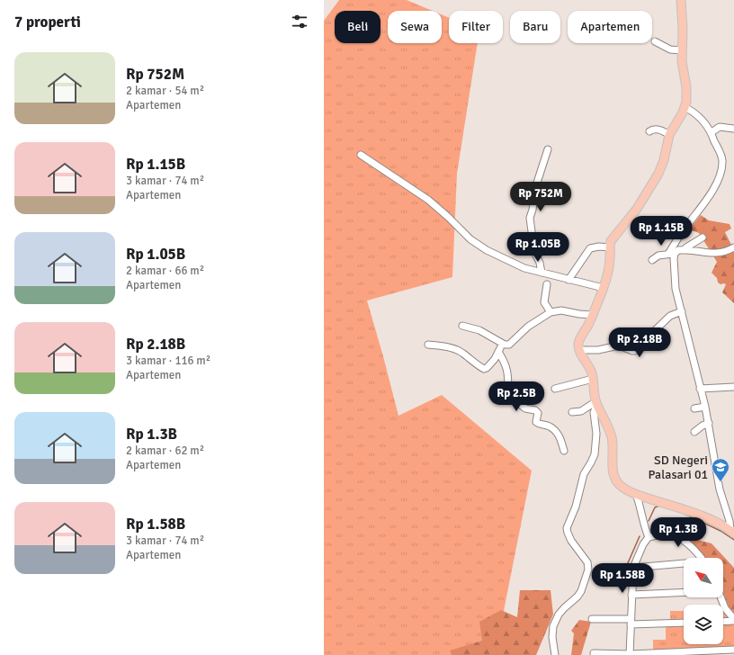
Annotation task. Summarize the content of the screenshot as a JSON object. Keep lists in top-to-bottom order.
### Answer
{
  "places": {
    "school or university": ["SD Negeri Palasari 01"]
  },
  "north": "top left",
  "page": {
    "heading": "7 properti",
    "chip": [
      "Beli",
      "Sewa",
      "Filter",
      "Baru",
      "Apartemen"
    ],
    "list": [
      {
        "name": "Rp 752M",
        "note": "2 kamar · 54 m² · Apartemen"
      },
      {
        "name": "Rp 1.15B",
        "note": "3 kamar · 74 m² · Apartemen"
      },
      {
        "name": "Rp 1.05B",
        "note": "2 kamar · 66 m² · Apartemen"
      },
      {
        "name": "Rp 2.18B",
        "note": "3 kamar · 116 m² · Apartemen"
      },
      {
        "name": "Rp 1.3B",
        "note": "2 kamar · 62 m² · Apartemen"
      },
      {
        "name": "Rp 1.58B",
        "note": "3 kamar · 74 m² · Apartemen"
      }
    ],
    "price": [
      "Rp 752M",
      "Rp 1.15B",
      "Rp 1.05B",
      "Rp 2.18B",
      "Rp 2.5B",
      "Rp 1.3B",
      "Rp 1.58B"
    ]
  }
}
